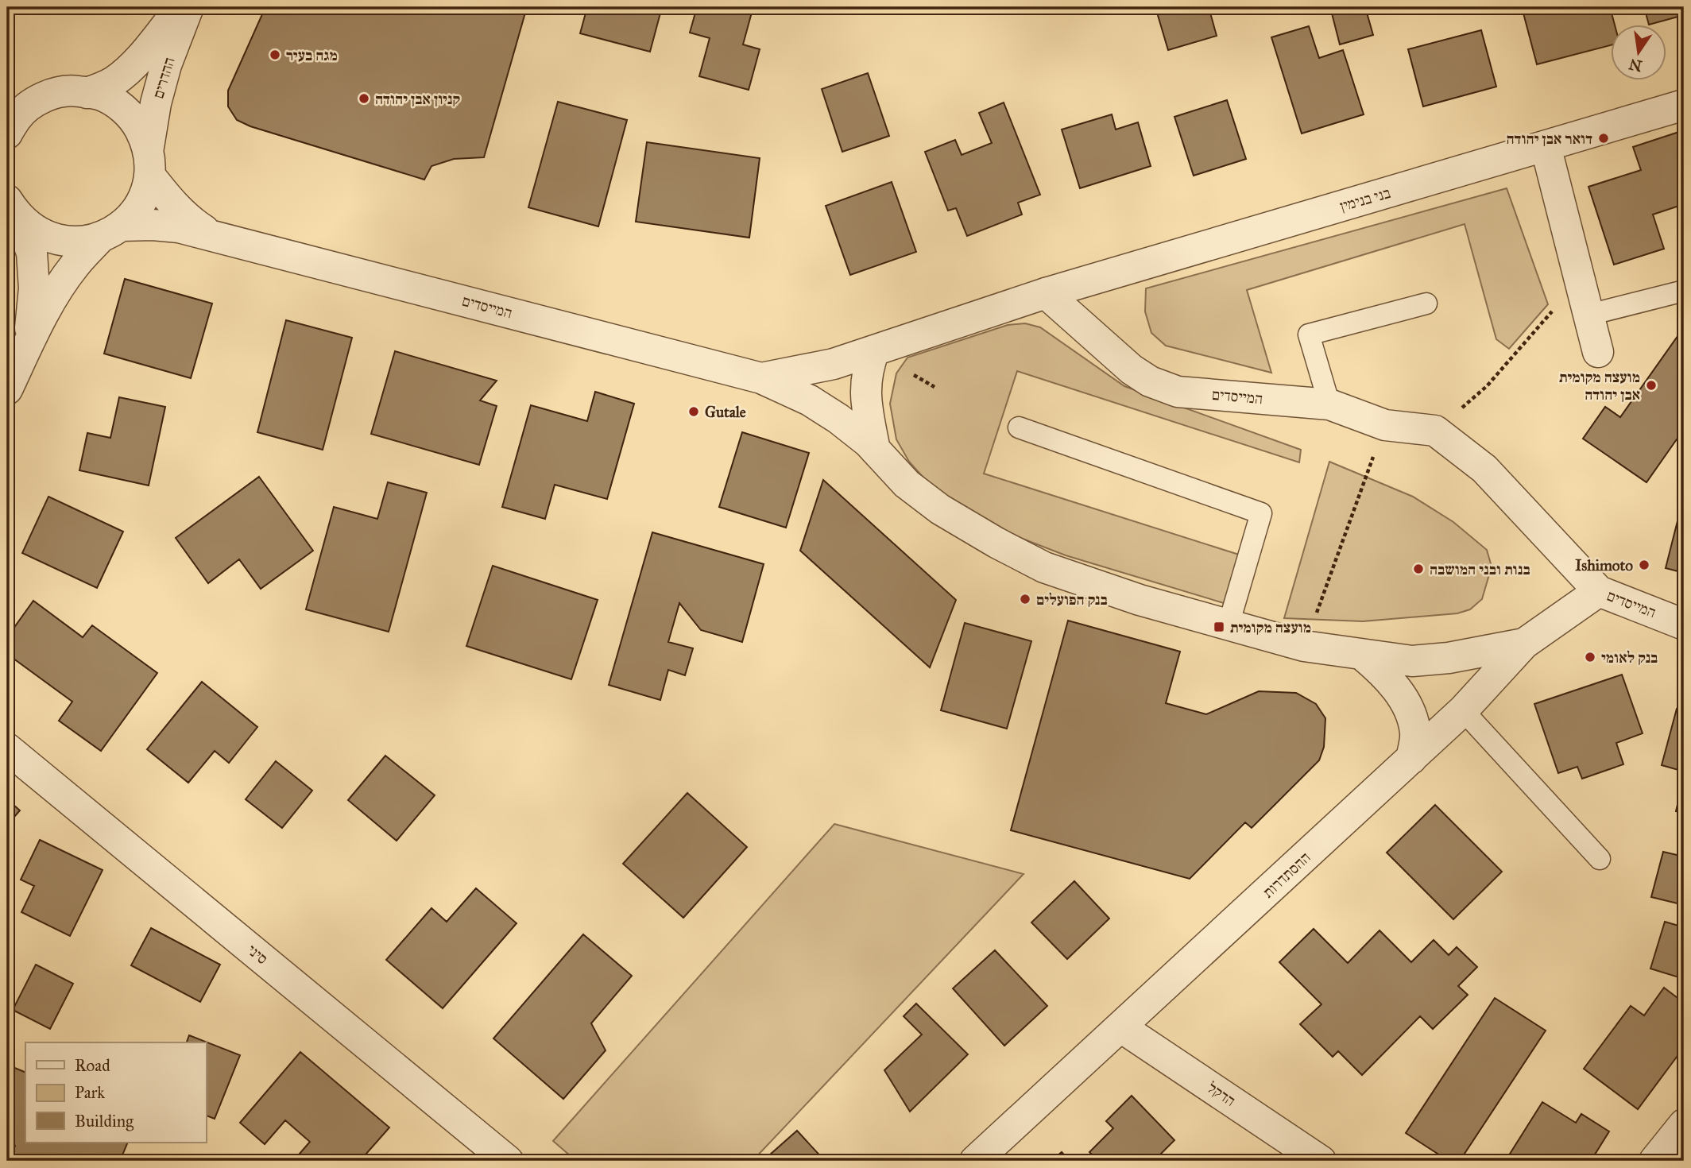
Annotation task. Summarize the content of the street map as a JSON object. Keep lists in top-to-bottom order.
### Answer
{
  "streets": {
    "street": [
      "ההדרים",
      "בני בנימין",
      "המייסדים",
      "ההסתדרות",
      "סיני",
      "הדקל"
    ]
  },
  "crossings": [
    ["ההדרים", "המייסדים"],
    ["בני בנימין", "המייסדים"],
    ["המייסדים", "ההסתדרות"],
    ["ההסתדרות", "הדקל"]
  ],
  "places": {
    "other": [
      "מגה בעיר",
      "קניון אבן יהודה",
      "דואר אבן יהודה",
      "מועצה מקומית אבן יהודה",
      "Gutale",
      "Ishimoto",
      "בנות ובני המושבה",
      "בנק הפועלים",
      "בנק לאומי"
    ],
    "transit": ["מועצה מקומית"]
  },
  "legend": ["Road", "Park", "Building"],
  "north": "bottom"
}
